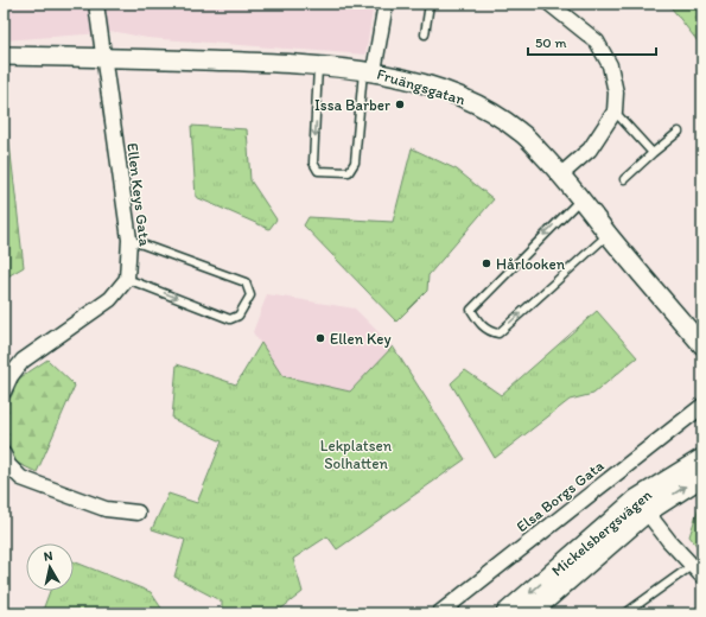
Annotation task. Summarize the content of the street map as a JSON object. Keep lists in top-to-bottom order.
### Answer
{
  "streets": {
    "main road": ["Mickelsbergsvägen"],
    "street": ["Fruängsgatan", "Ellen Keys Gata", "Elsa Borgs Gata"]
  },
  "crossings": [
    ["Fruängsgatan", "Ellen Keys Gata"]
  ],
  "parks": ["Lekplatsen Solhatten"],
  "places": ["Issa Barber", "Hårlooken", "Ellen Key"],
  "scale_bar": "50 m",
  "north": "top"
}
